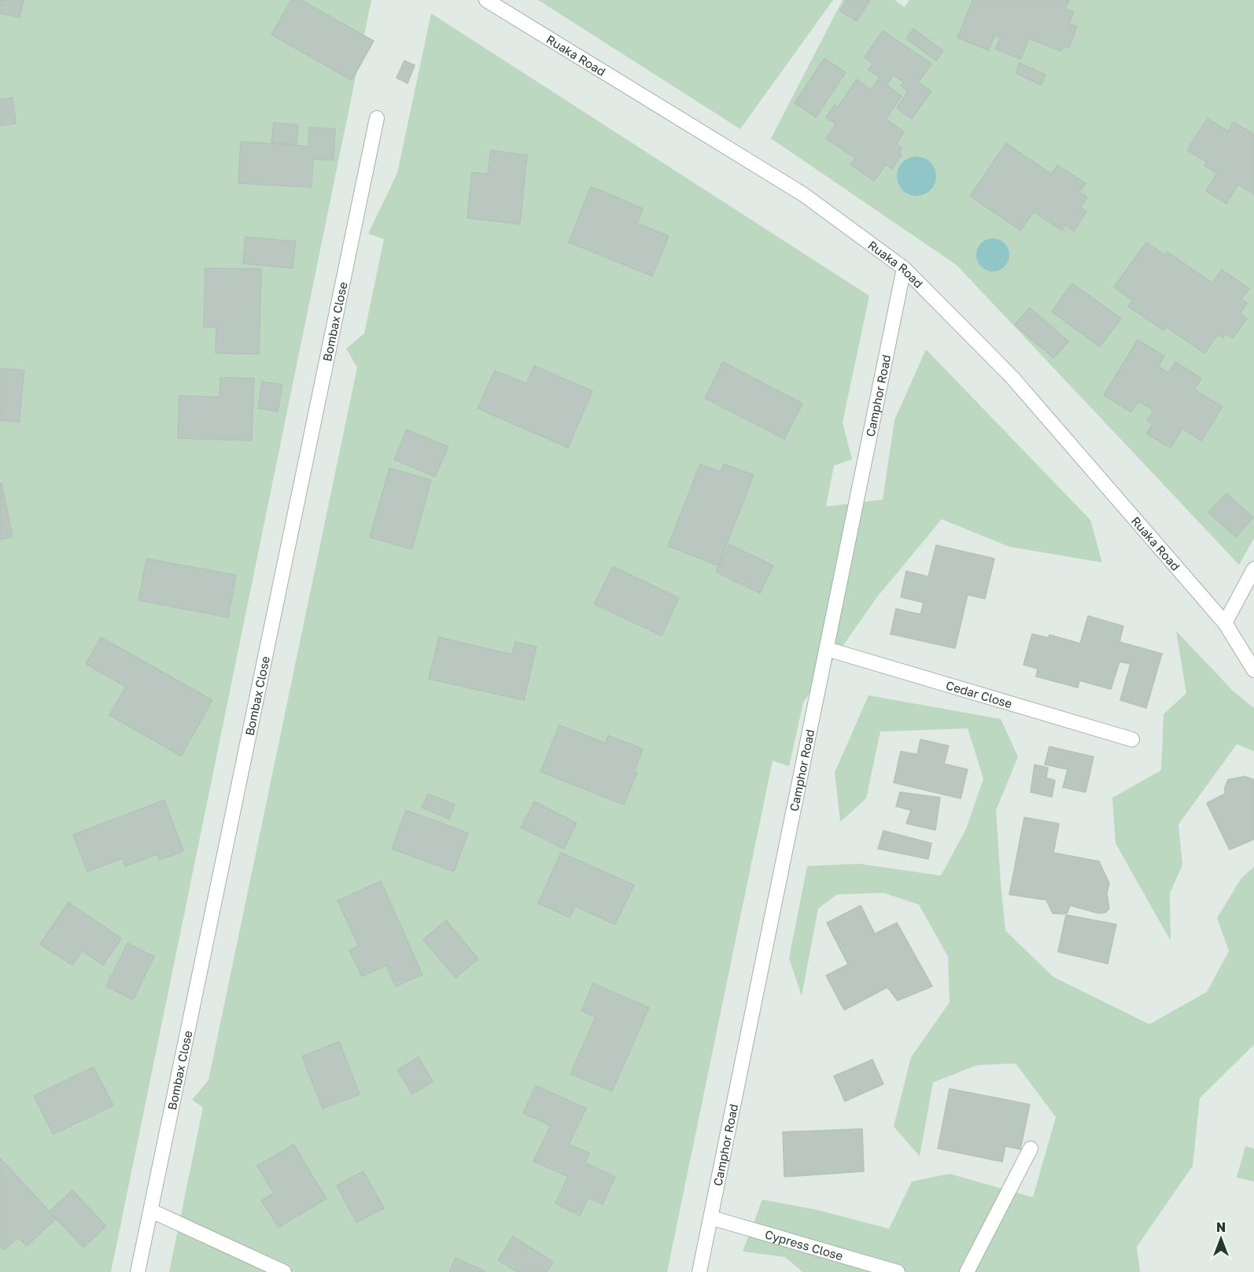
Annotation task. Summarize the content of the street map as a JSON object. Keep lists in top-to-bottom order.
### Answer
{
  "streets": {
    "street": [
      "Ruaka Road",
      "Bombax Close",
      "Camphor Road",
      "Cedar Close",
      "Cypress Close"
    ]
  },
  "crossings": [
    ["Ruaka Road", "Camphor Road"],
    ["Camphor Road", "Cedar Close"],
    ["Camphor Road", "Cypress Close"]
  ],
  "north": "top"
}
